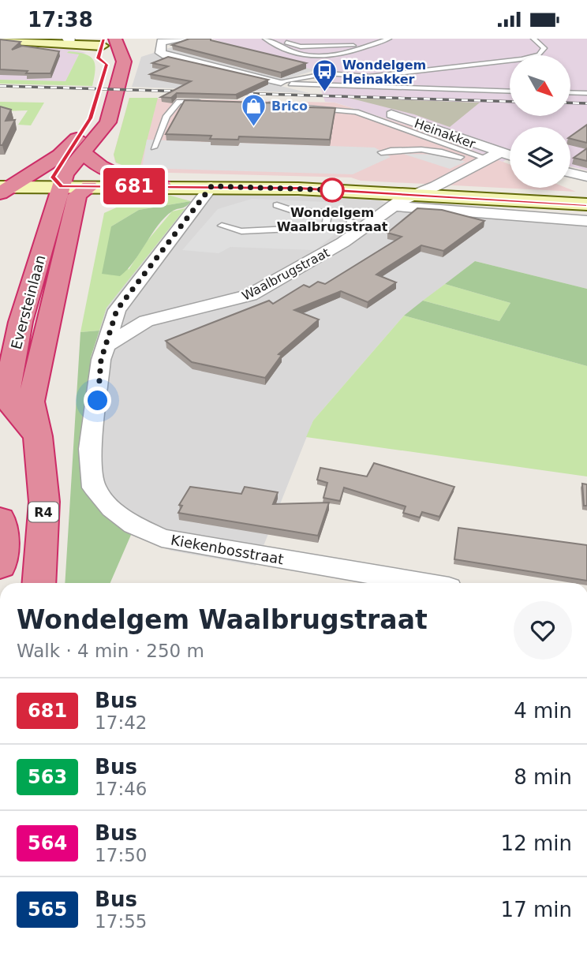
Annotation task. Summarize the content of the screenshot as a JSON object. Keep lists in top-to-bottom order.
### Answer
{
  "streets": {
    "highway": ["Eversteinlaan", "R4"],
    "street": ["Heinakker", "Waalbrugstraat", "Kiekenbosstraat"]
  },
  "crossings": [
    ["Heinakker", "Waalbrugstraat"],
    ["Waalbrugstraat", "Kiekenbosstraat"],
    ["Eversteinlaan", "R4"]
  ],
  "places": {
    "bus stop": ["Wondelgem Heinakker"],
    "shop": ["Brico"],
    "other": ["Wondelgem Waalbrugstraat"]
  },
  "lines": ["bus line 681"],
  "north": "bottom right",
  "page": {
    "status": "17:38",
    "on_map": "681",
    "heading": ["Wondelgem Waalbrugstraat", "Walk · 4 min · 250 m"],
    "list": [
      {
        "mark": "681",
        "name": "Bus",
        "note": "17:42",
        "value": "4 min"
      },
      {
        "mark": "563",
        "name": "Bus",
        "note": "17:46",
        "value": "8 min"
      },
      {
        "mark": "564",
        "name": "Bus",
        "note": "17:50",
        "value": "12 min"
      },
      {
        "mark": "565",
        "name": "Bus",
        "note": "17:55",
        "value": "17 min"
      }
    ]
  }
}
